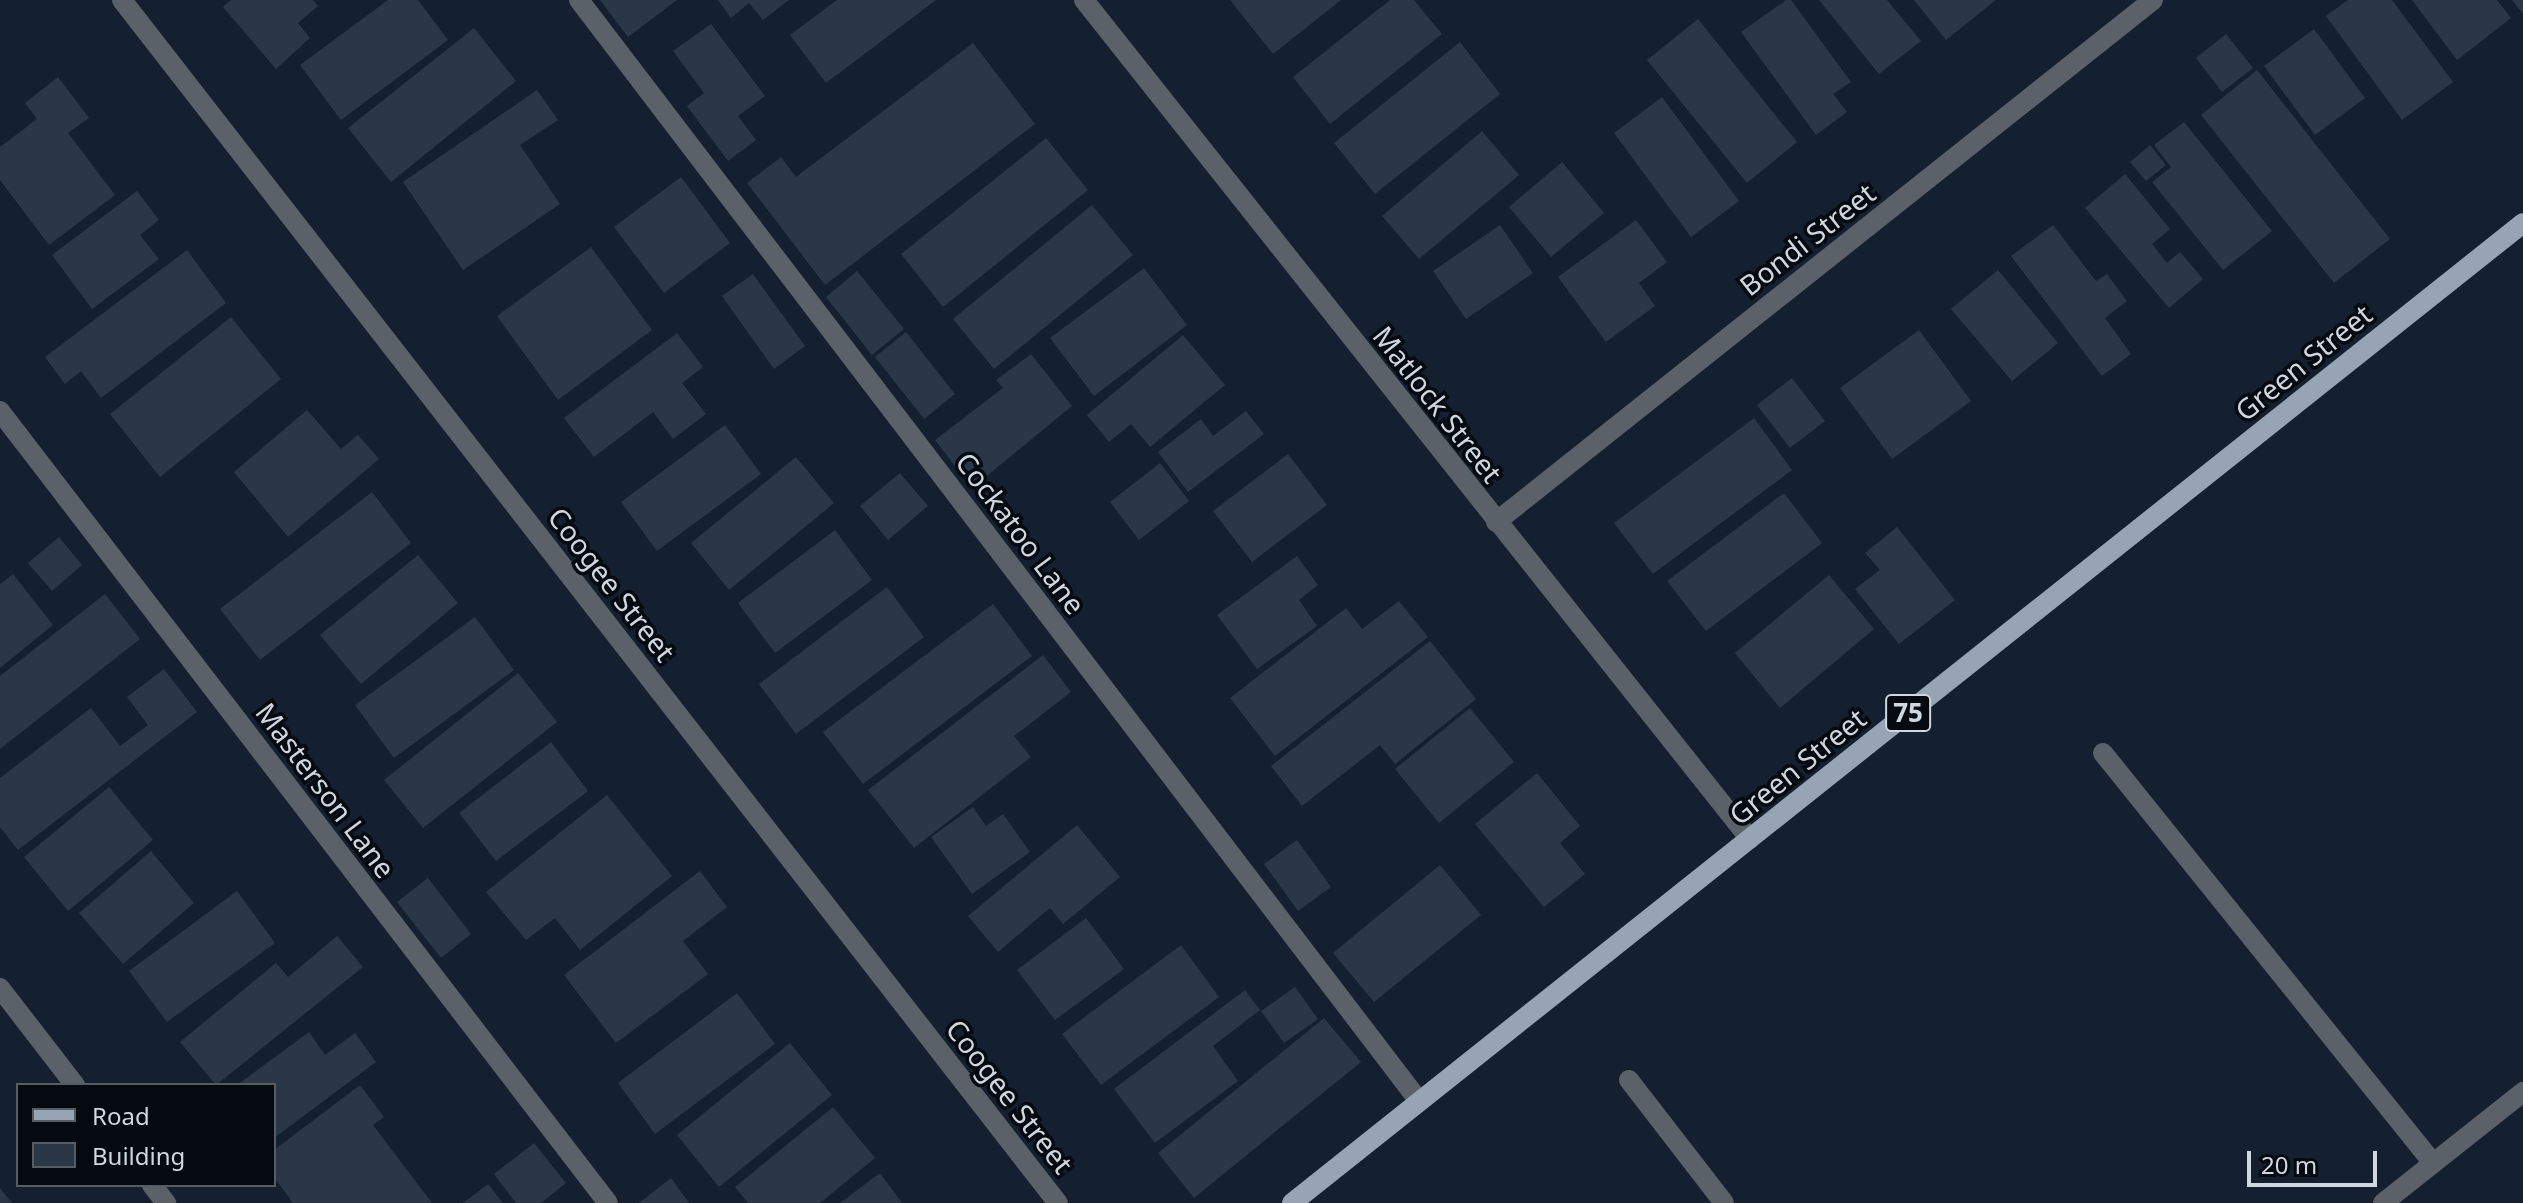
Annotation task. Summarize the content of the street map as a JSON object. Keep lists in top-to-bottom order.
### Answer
{
  "streets": {
    "main road": ["Green Street", "75"],
    "street": [
      "Bondi Street",
      "Matlock Street",
      "Cockatoo Lane",
      "Coogee Street",
      "Masterson Lane"
    ]
  },
  "crossings": [
    ["Bondi Street", "Matlock Street"],
    ["Green Street", "Matlock Street"],
    ["Green Street", "Cockatoo Lane"]
  ],
  "legend": ["Road", "Building"],
  "scale_bar": "20 m"
}
